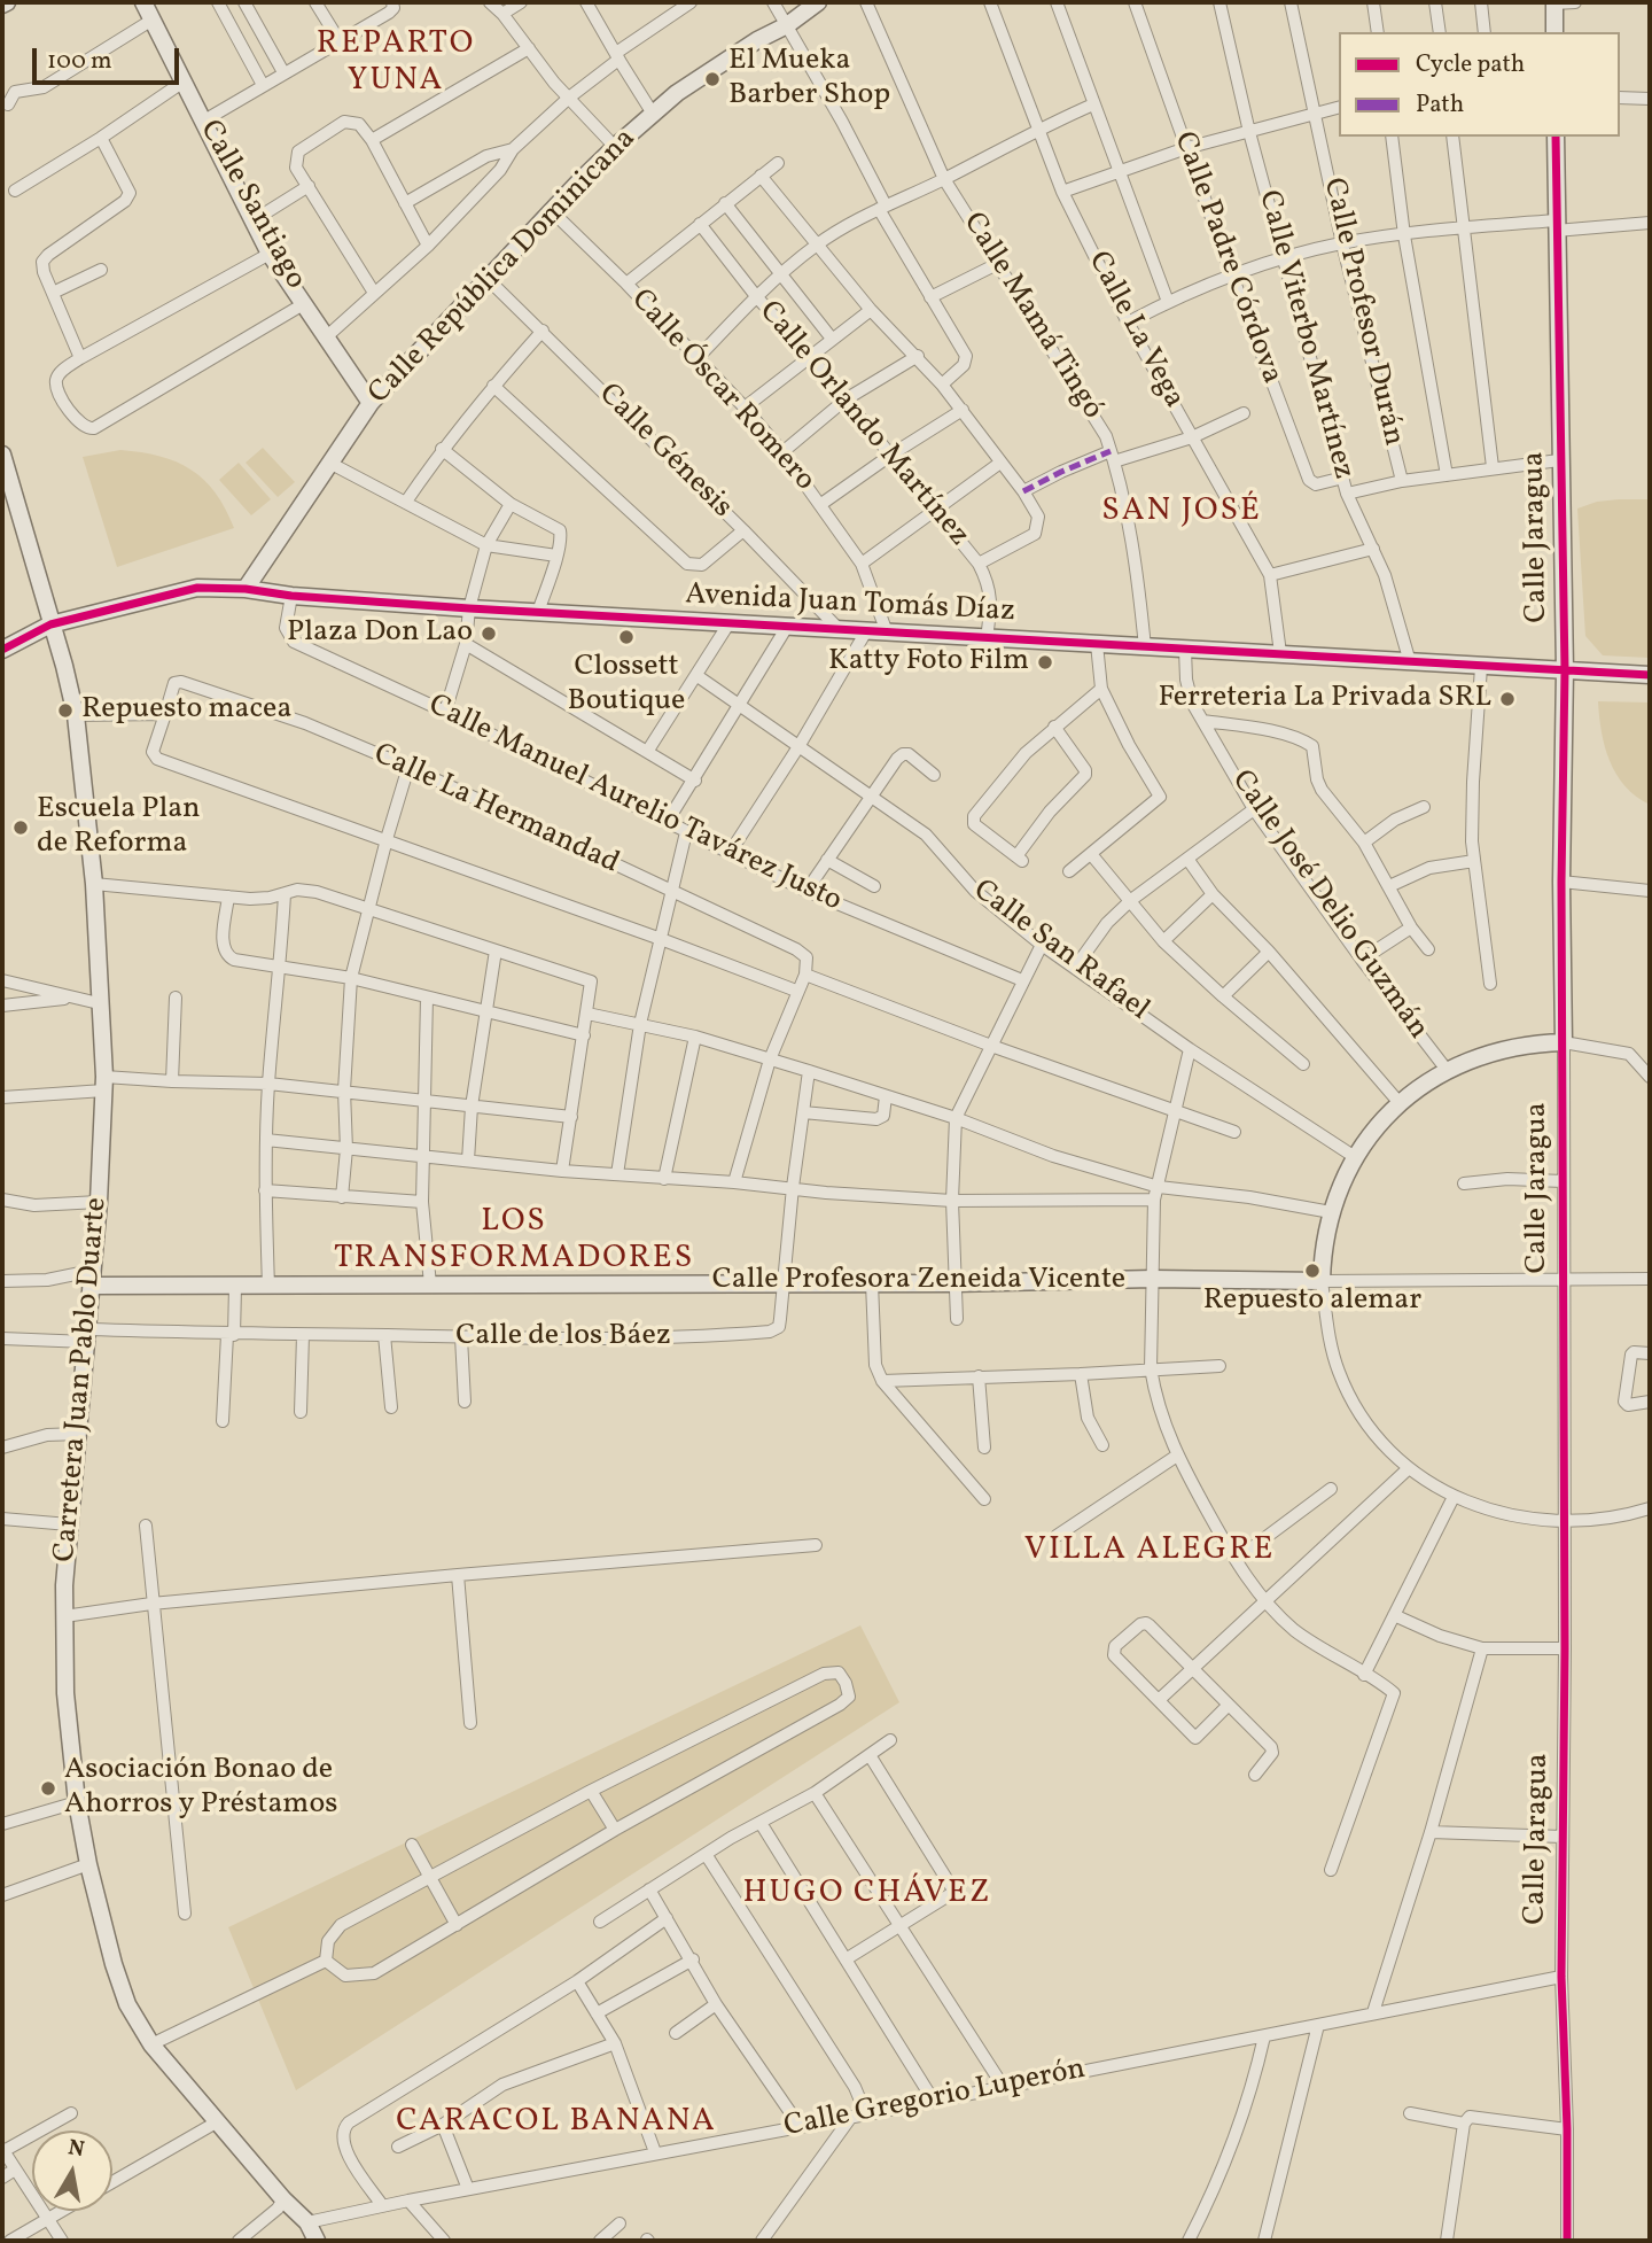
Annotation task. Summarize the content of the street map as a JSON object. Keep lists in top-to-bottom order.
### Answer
{
  "streets": {
    "street": [
      "Calle Santiago",
      "Calle Padre Córdova",
      "Calle República Dominicana",
      "Calle Profesor Durán",
      "Calle Mamá Tingó",
      "Calle La Vega",
      "Calle Viterbo Martínez",
      "Calle Óscar Romero",
      "Calle Orlando Martínez",
      "Calle Génesis",
      "Calle Jaragua",
      "Avenida Juan Tomás Díaz",
      "Calle Manuel Aurelio Tavárez Justo",
      "Calle La Hermandad",
      "Calle José Delio Guzmán",
      "Calle San Rafael",
      "Calle Profesora Zeneida Vicente",
      "Calle de los Báez",
      "Carretera Juan Pablo Duarte",
      "Calle Gregorio Luperón"
    ]
  },
  "crossings": [
    ["Calle Santiago", "Calle República Dominicana"],
    ["Calle Padre Córdova", "Calle Viterbo Martínez"],
    ["Calle República Dominicana", "Calle Óscar Romero"],
    ["Calle República Dominicana", "Calle Génesis"],
    ["Calle República Dominicana", "Avenida Juan Tomás Díaz"],
    ["Calle Mamá Tingó", "Avenida Juan Tomás Díaz"],
    ["Calle La Vega", "Avenida Juan Tomás Díaz"],
    ["Calle Viterbo Martínez", "Avenida Juan Tomás Díaz"],
    ["Calle Óscar Romero", "Avenida Juan Tomás Díaz"],
    ["Calle Orlando Martínez", "Avenida Juan Tomás Díaz"],
    ["Calle Génesis", "Avenida Juan Tomás Díaz"],
    ["Calle Jaragua", "Avenida Juan Tomás Díaz"],
    ["Calle Jaragua", "Calle Profesora Zeneida Vicente"],
    ["Calle Jaragua", "Calle Gregorio Luperón"],
    ["Avenida Juan Tomás Díaz", "Calle Manuel Aurelio Tavárez Justo"],
    ["Avenida Juan Tomás Díaz", "Calle José Delio Guzmán"],
    ["Avenida Juan Tomás Díaz", "Carretera Juan Pablo Duarte"],
    ["Calle Profesora Zeneida Vicente", "Calle de los Báez"],
    ["Calle Profesora Zeneida Vicente", "Carretera Juan Pablo Duarte"],
    ["Calle de los Báez", "Carretera Juan Pablo Duarte"],
    ["Carretera Juan Pablo Duarte", "Calle Gregorio Luperón"]
  ],
  "districts": [
    "REPARTO YUNA",
    "SAN JOSÉ",
    "LOS TRANSFORMADORES",
    "VILLA ALEGRE",
    "HUGO CHÁVEZ",
    "CARACOL BANANA"
  ],
  "places": [
    "El Mueka Barber Shop",
    "Plaza Don Lao",
    "Clossett Boutique",
    "Katty Foto Film",
    "Ferreteria La Privada SRL",
    "Repuesto macea",
    "Escuela Plan de Reforma",
    "Repuesto alemar",
    "Asociación Bonao de Ahorros y Préstamos"
  ],
  "legend": ["Cycle path", "Path"],
  "scale_bar": "100 m",
  "north": "top"
}
